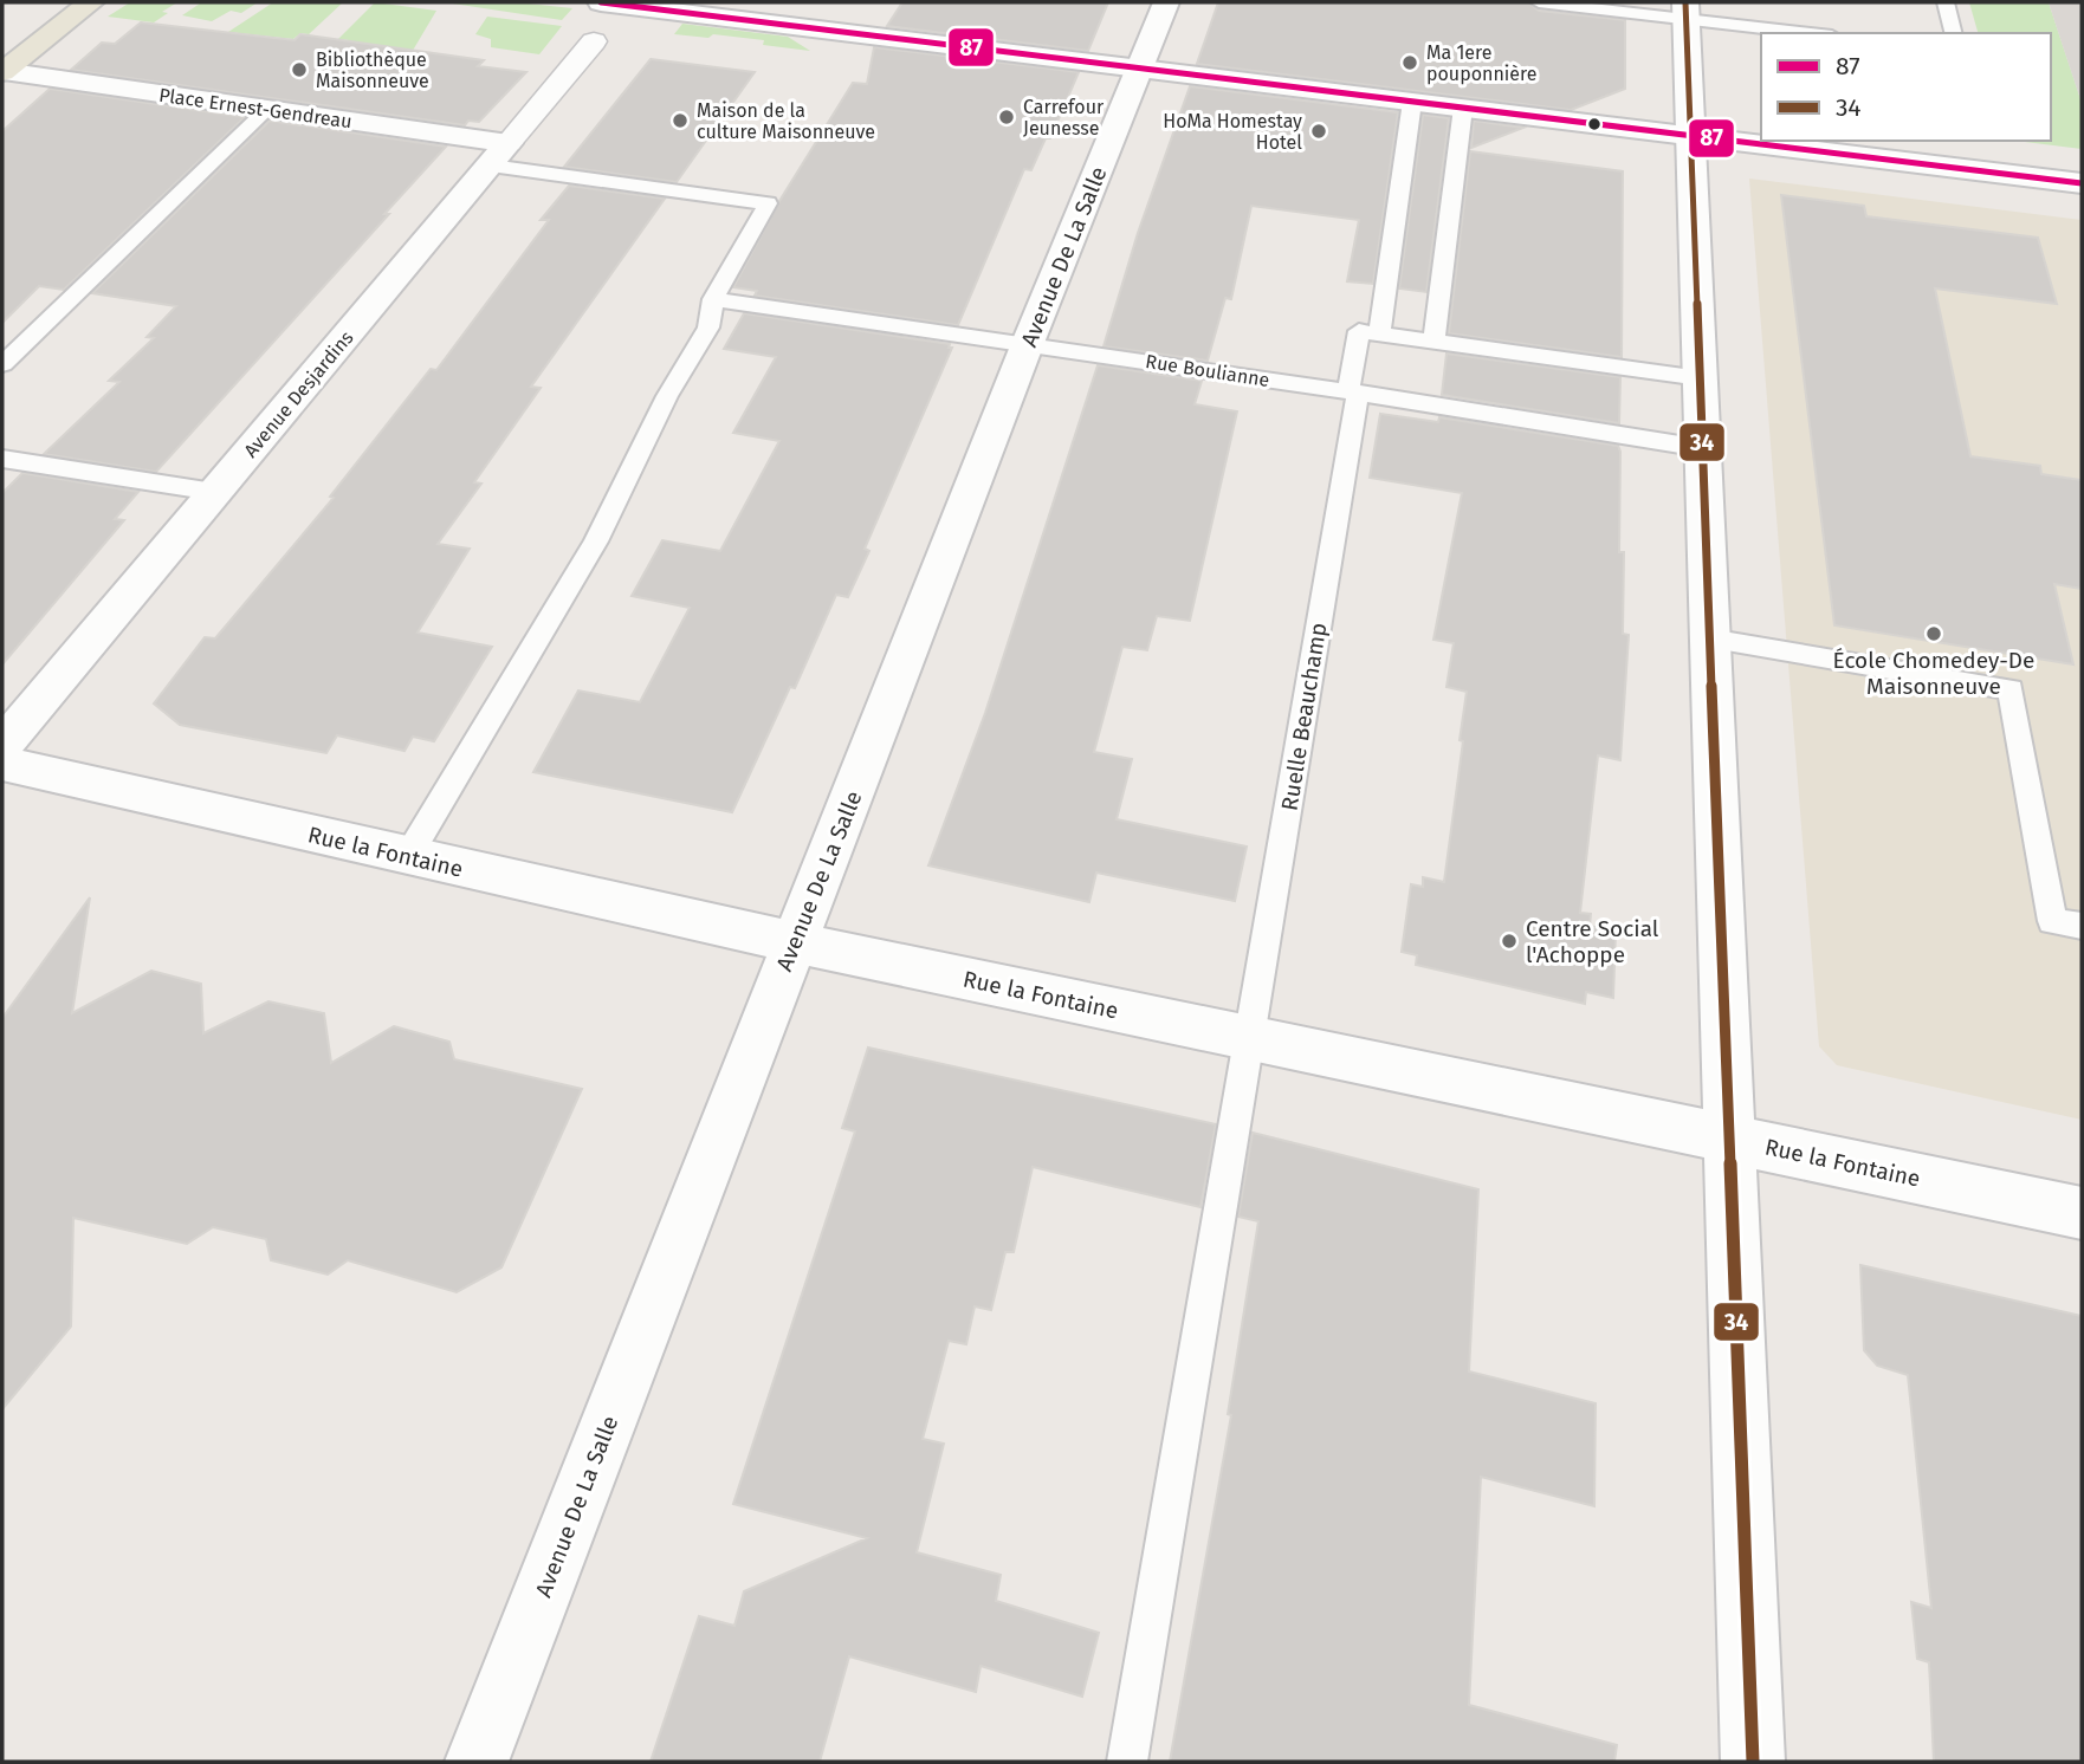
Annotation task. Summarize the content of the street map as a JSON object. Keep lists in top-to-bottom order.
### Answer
{
  "streets": {
    "street": [
      "Place Ernest-Gendreau",
      "Avenue De La Salle",
      "Avenue Desjardins",
      "Rue la Fontaine"
    ],
    "lane": ["Rue Boulianne", "Ruelle Beauchamp"]
  },
  "crossings": [
    ["Place Ernest-Gendreau", "Avenue Desjardins"],
    ["Avenue De La Salle", "Rue Boulianne"],
    ["Avenue De La Salle", "Rue la Fontaine"],
    ["Rue Boulianne", "Ruelle Beauchamp"],
    ["Ruelle Beauchamp", "Rue la Fontaine"]
  ],
  "places": [
    "Ma 1ere pouponnière",
    "Bibliothèque Maisonneuve",
    "Carrefour Jeunesse",
    "Maison de la culture Maisonneuve",
    "HoMa Homestay Hotel",
    "École Chomedey-De Maisonneuve",
    "Centre Social l'Achoppe"
  ],
  "lines": ["transit line 87", "transit line 34"],
  "legend": ["87", "34"]
}
